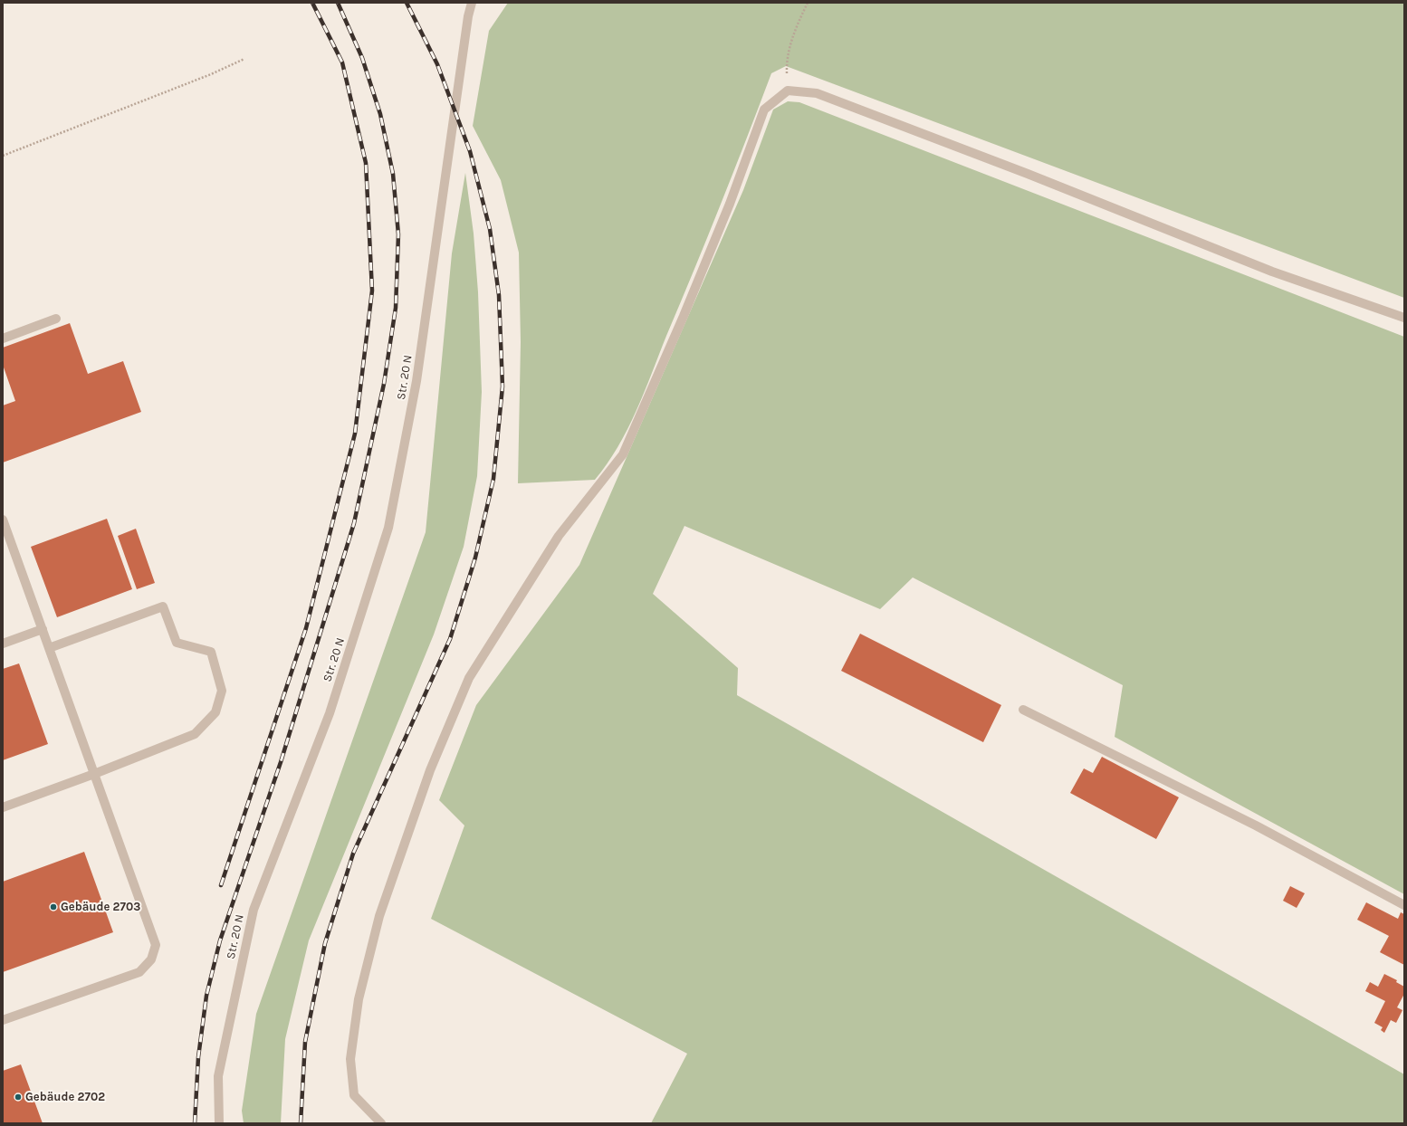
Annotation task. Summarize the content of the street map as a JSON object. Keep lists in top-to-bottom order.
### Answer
{
  "streets": {
    "lane": ["Str. 20 N"]
  },
  "places": ["Gebäude 2703", "Gebäude 2702"]
}
